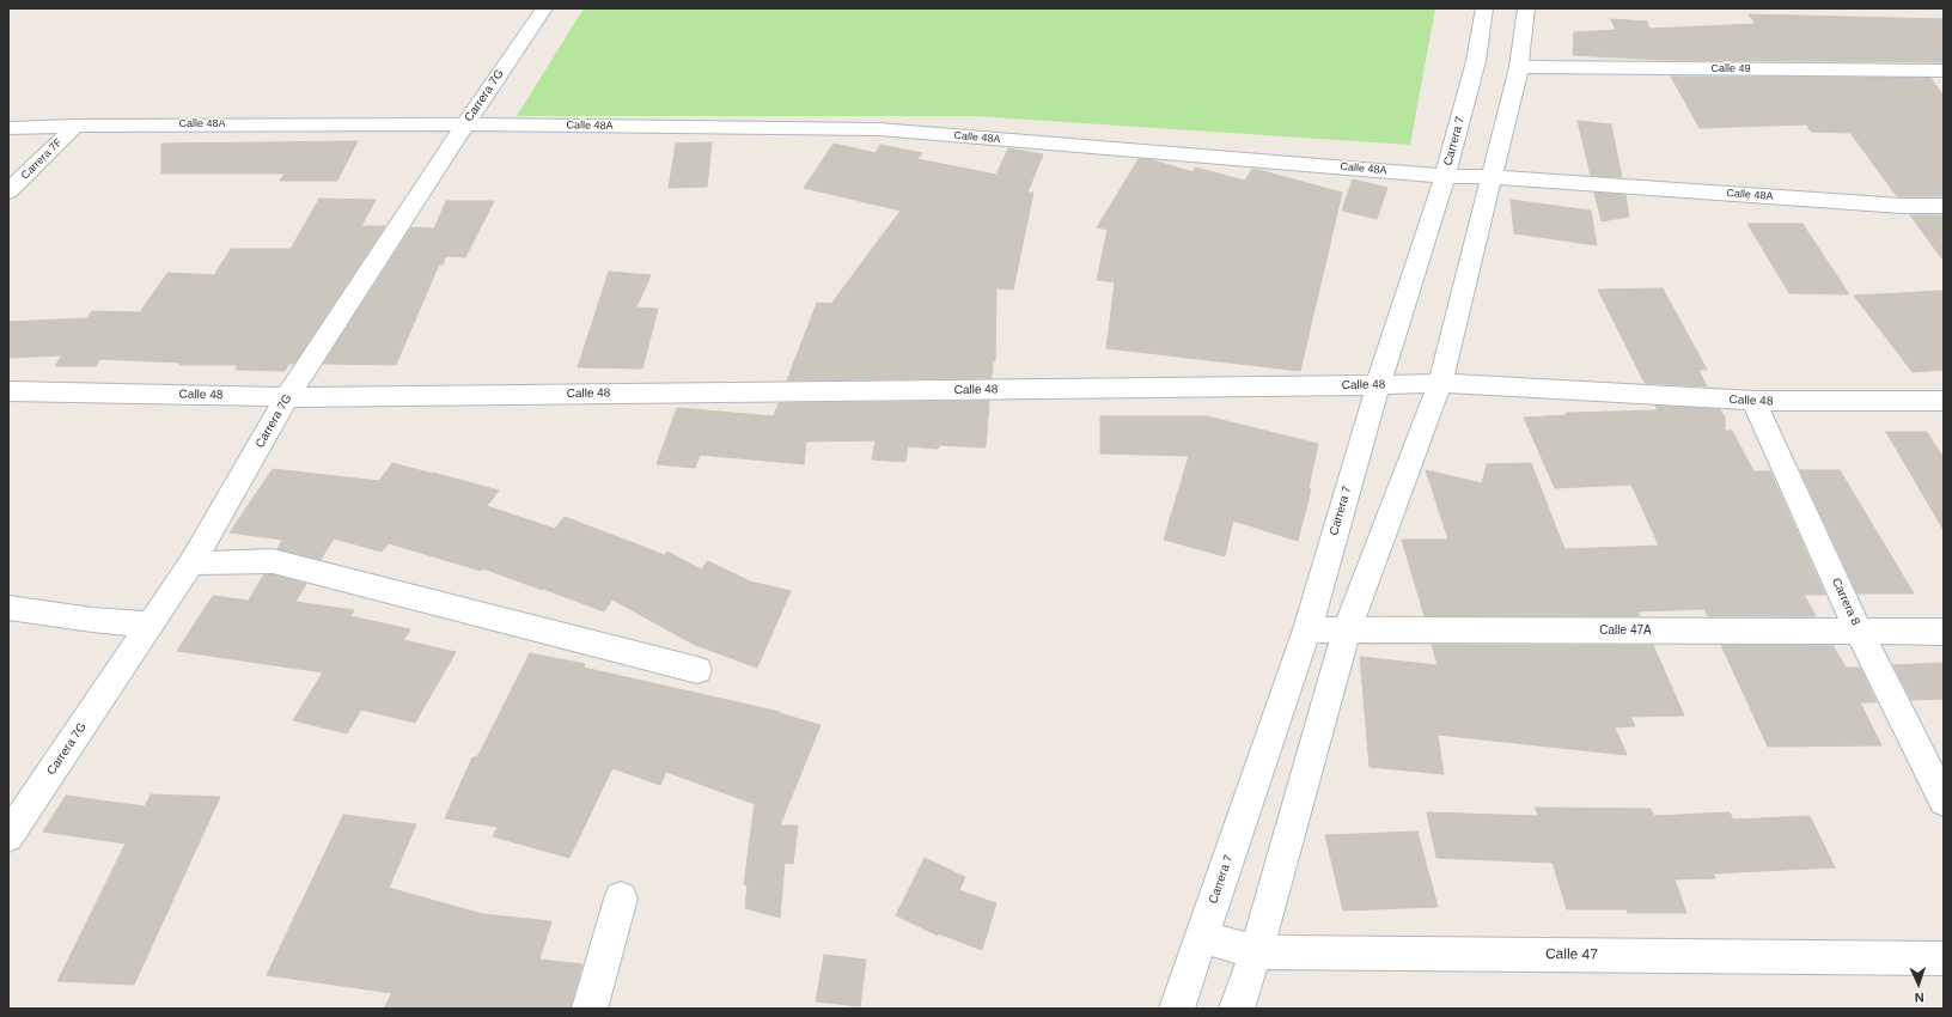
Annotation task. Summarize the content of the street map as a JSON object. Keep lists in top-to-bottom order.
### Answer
{
  "streets": {
    "street": [
      "Calle 49",
      "Carrera 7G",
      "Calle 48A",
      "Carrera 7",
      "Carrera 7F",
      "Calle 48",
      "Carrera 8",
      "Calle 47A",
      "Calle 47"
    ]
  },
  "crossings": [
    ["Carrera 7G", "Calle 48A"],
    ["Carrera 7G", "Calle 48"],
    ["Calle 48A", "Carrera 7"],
    ["Calle 48A", "Carrera 7F"],
    ["Carrera 7", "Calle 48"],
    ["Carrera 7", "Calle 47A"],
    ["Carrera 7", "Calle 47"],
    ["Calle 48", "Carrera 8"],
    ["Carrera 8", "Calle 47A"]
  ],
  "north": "bottom"
}
